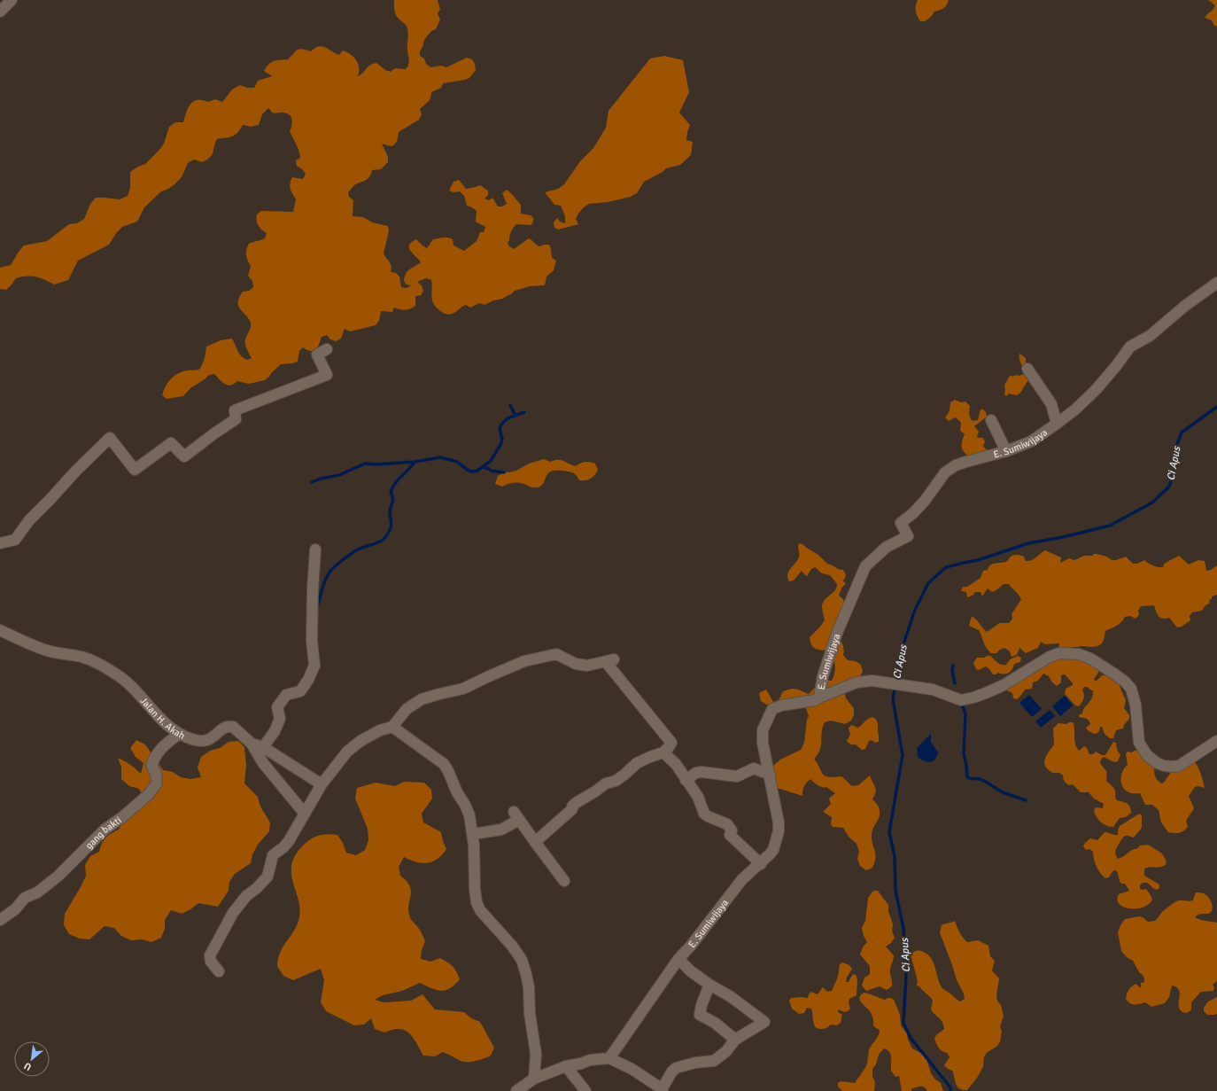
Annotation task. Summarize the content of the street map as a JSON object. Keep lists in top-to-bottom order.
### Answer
{
  "streets": {
    "street": ["E. Sumiwijaya", "Jalan H. Akah", "gang bakti"]
  },
  "crossings": [
    ["Jalan H. Akah", "gang bakti"]
  ],
  "water": ["Ci Apus"],
  "north": "bottom left"
}
